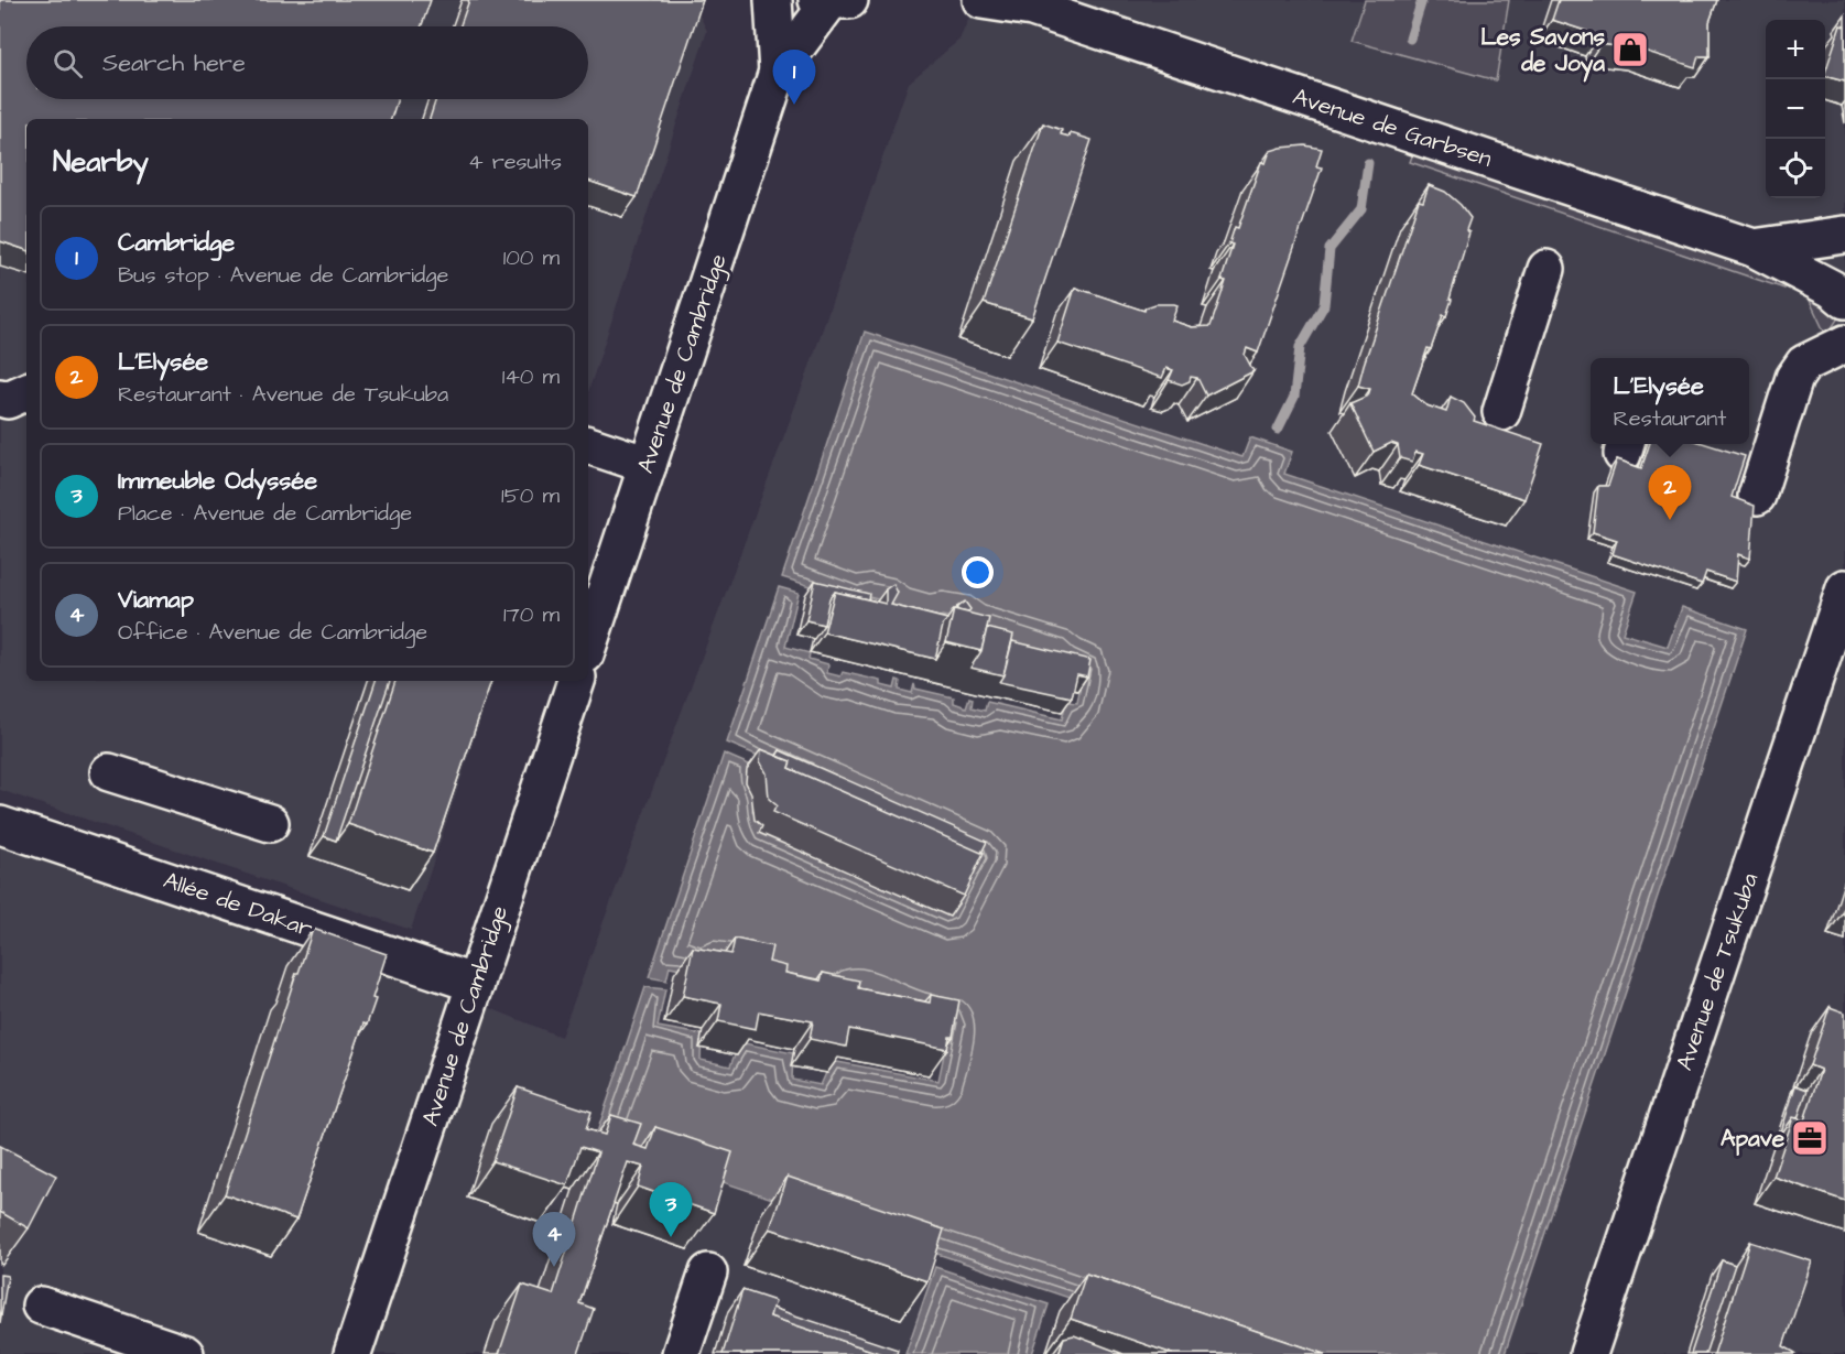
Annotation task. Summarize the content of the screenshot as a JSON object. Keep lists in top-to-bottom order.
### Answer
{
  "streets": {
    "street": [
      "Avenue de Garbsen",
      "Avenue de Cambridge",
      "Allée de Dakar",
      "Avenue de Tsukuba"
    ]
  },
  "crossings": [
    ["Avenue de Cambridge", "Allée de Dakar"]
  ],
  "places": {
    "shop": ["Les Savons de Joya"],
    "office": ["Apave"]
  },
  "page": {
    "map_buttons": ["+", "−"],
    "search": "Search here",
    "pins": [
      "1",
      "2",
      "3",
      "4"
    ],
    "heading": ["Nearby", "4 results"],
    "list": [
      {
        "mark": "1",
        "name": "Cambridge",
        "note": "Bus stop · Avenue de Cambridge",
        "value": "100 m"
      },
      {
        "mark": "2",
        "name": "L'Elysée",
        "note": "Restaurant · Avenue de Tsukuba",
        "value": "140 m"
      },
      {
        "mark": "3",
        "name": "Immeuble Odyssée",
        "note": "Place · Avenue de Cambridge",
        "value": "150 m"
      },
      {
        "mark": "4",
        "name": "Viamap",
        "note": "Office · Avenue de Cambridge",
        "value": "170 m"
      }
    ],
    "popup": ["L'Elysée", "Restaurant"]
  }
}
